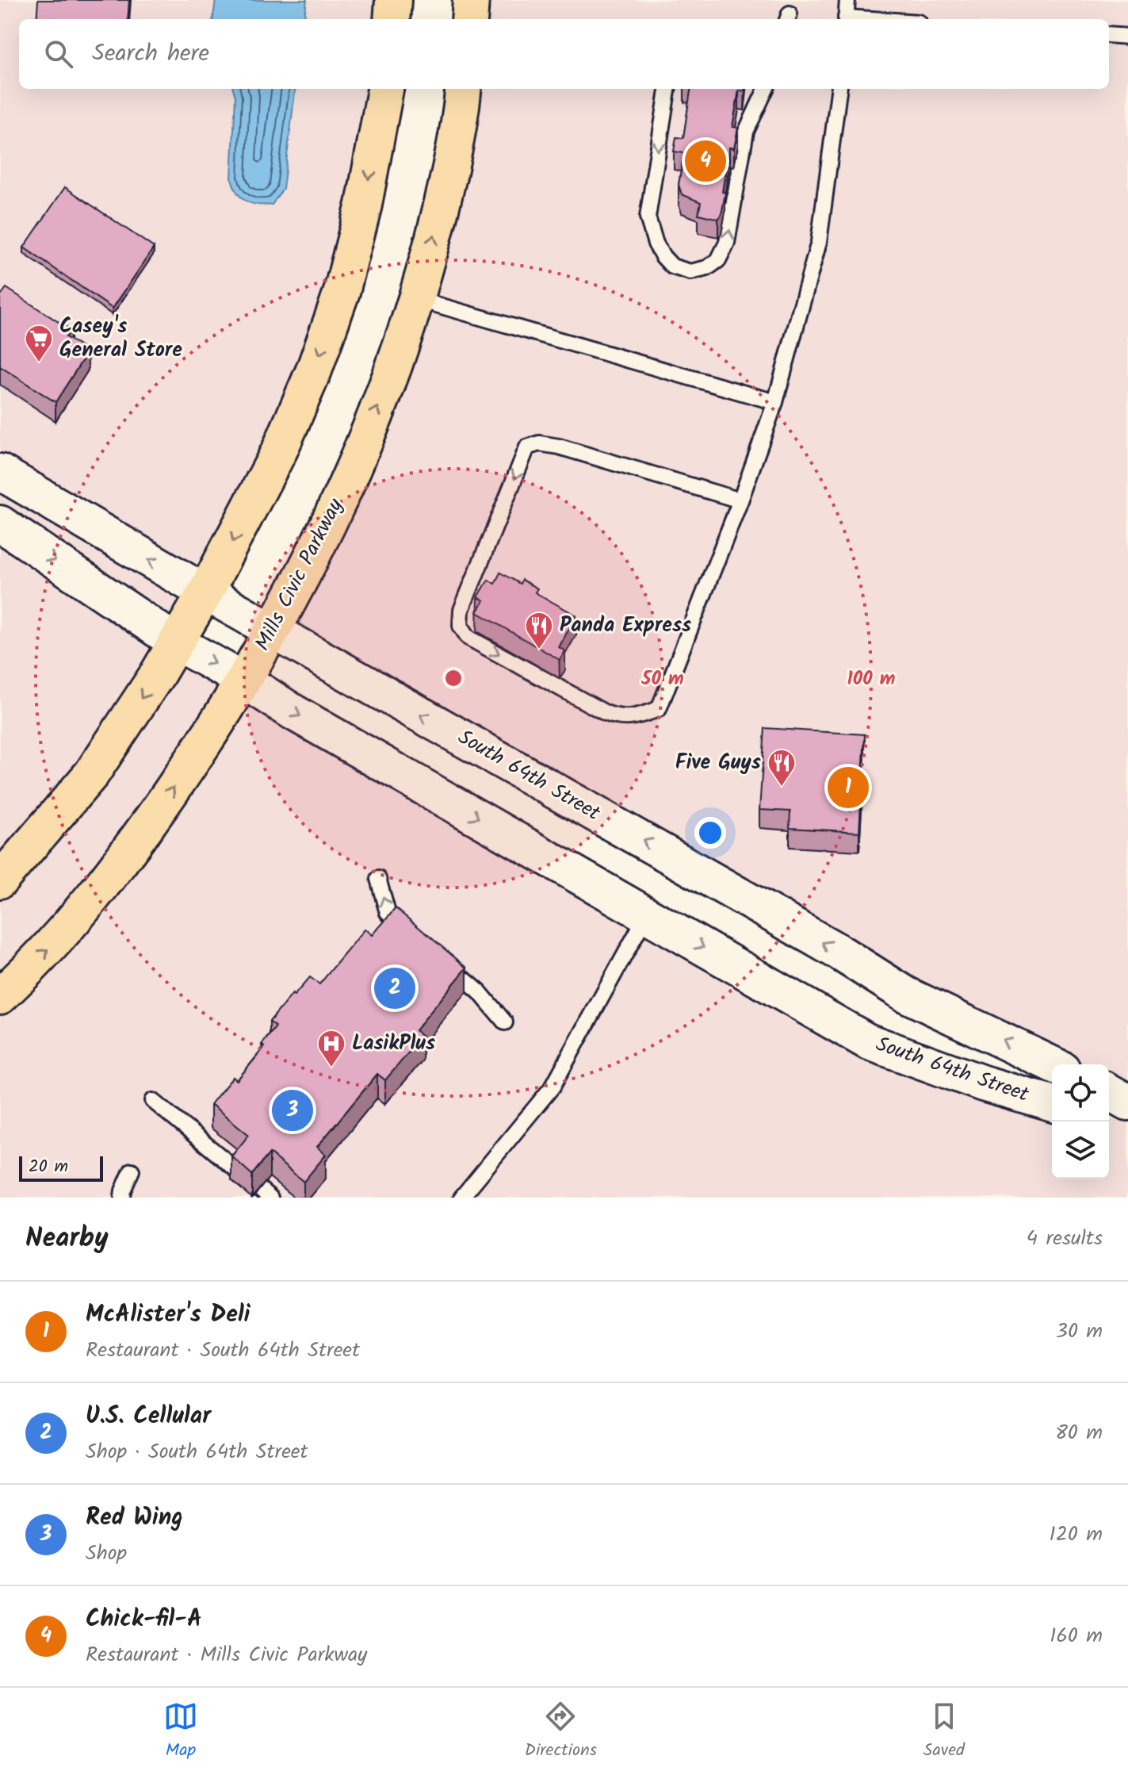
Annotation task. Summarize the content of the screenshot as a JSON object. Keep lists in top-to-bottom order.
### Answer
{
  "streets": {
    "main road": ["Mills Civic Parkway"],
    "street": ["South 64th Street"]
  },
  "crossings": [
    ["Mills Civic Parkway", "South 64th Street"]
  ],
  "places": {
    "supermarket": ["Casey's General Store"],
    "restaurant": ["Panda Express", "Five Guys"],
    "hospital": ["LasikPlus"]
  },
  "scale_bar": "20 m",
  "page": {
    "search": "Search here",
    "pins": [
      "4",
      "1",
      "2",
      "3"
    ],
    "scale": "20 m",
    "heading": ["Nearby", "4 results"],
    "list": [
      {
        "mark": "1",
        "name": "McAlister's Deli",
        "note": "Restaurant · South 64th Street",
        "value": "30 m"
      },
      {
        "mark": "2",
        "name": "U.S. Cellular",
        "note": "Shop · South 64th Street",
        "value": "80 m"
      },
      {
        "mark": "3",
        "name": "Red Wing",
        "note": "Shop",
        "value": "120 m"
      },
      {
        "mark": "4",
        "name": "Chick-fil-A",
        "note": "Restaurant · Mills Civic Parkway",
        "value": "160 m"
      }
    ],
    "nav": ["Map", "Directions", "Saved"]
  },
  "rings": ["50 m", "100 m"]
}
